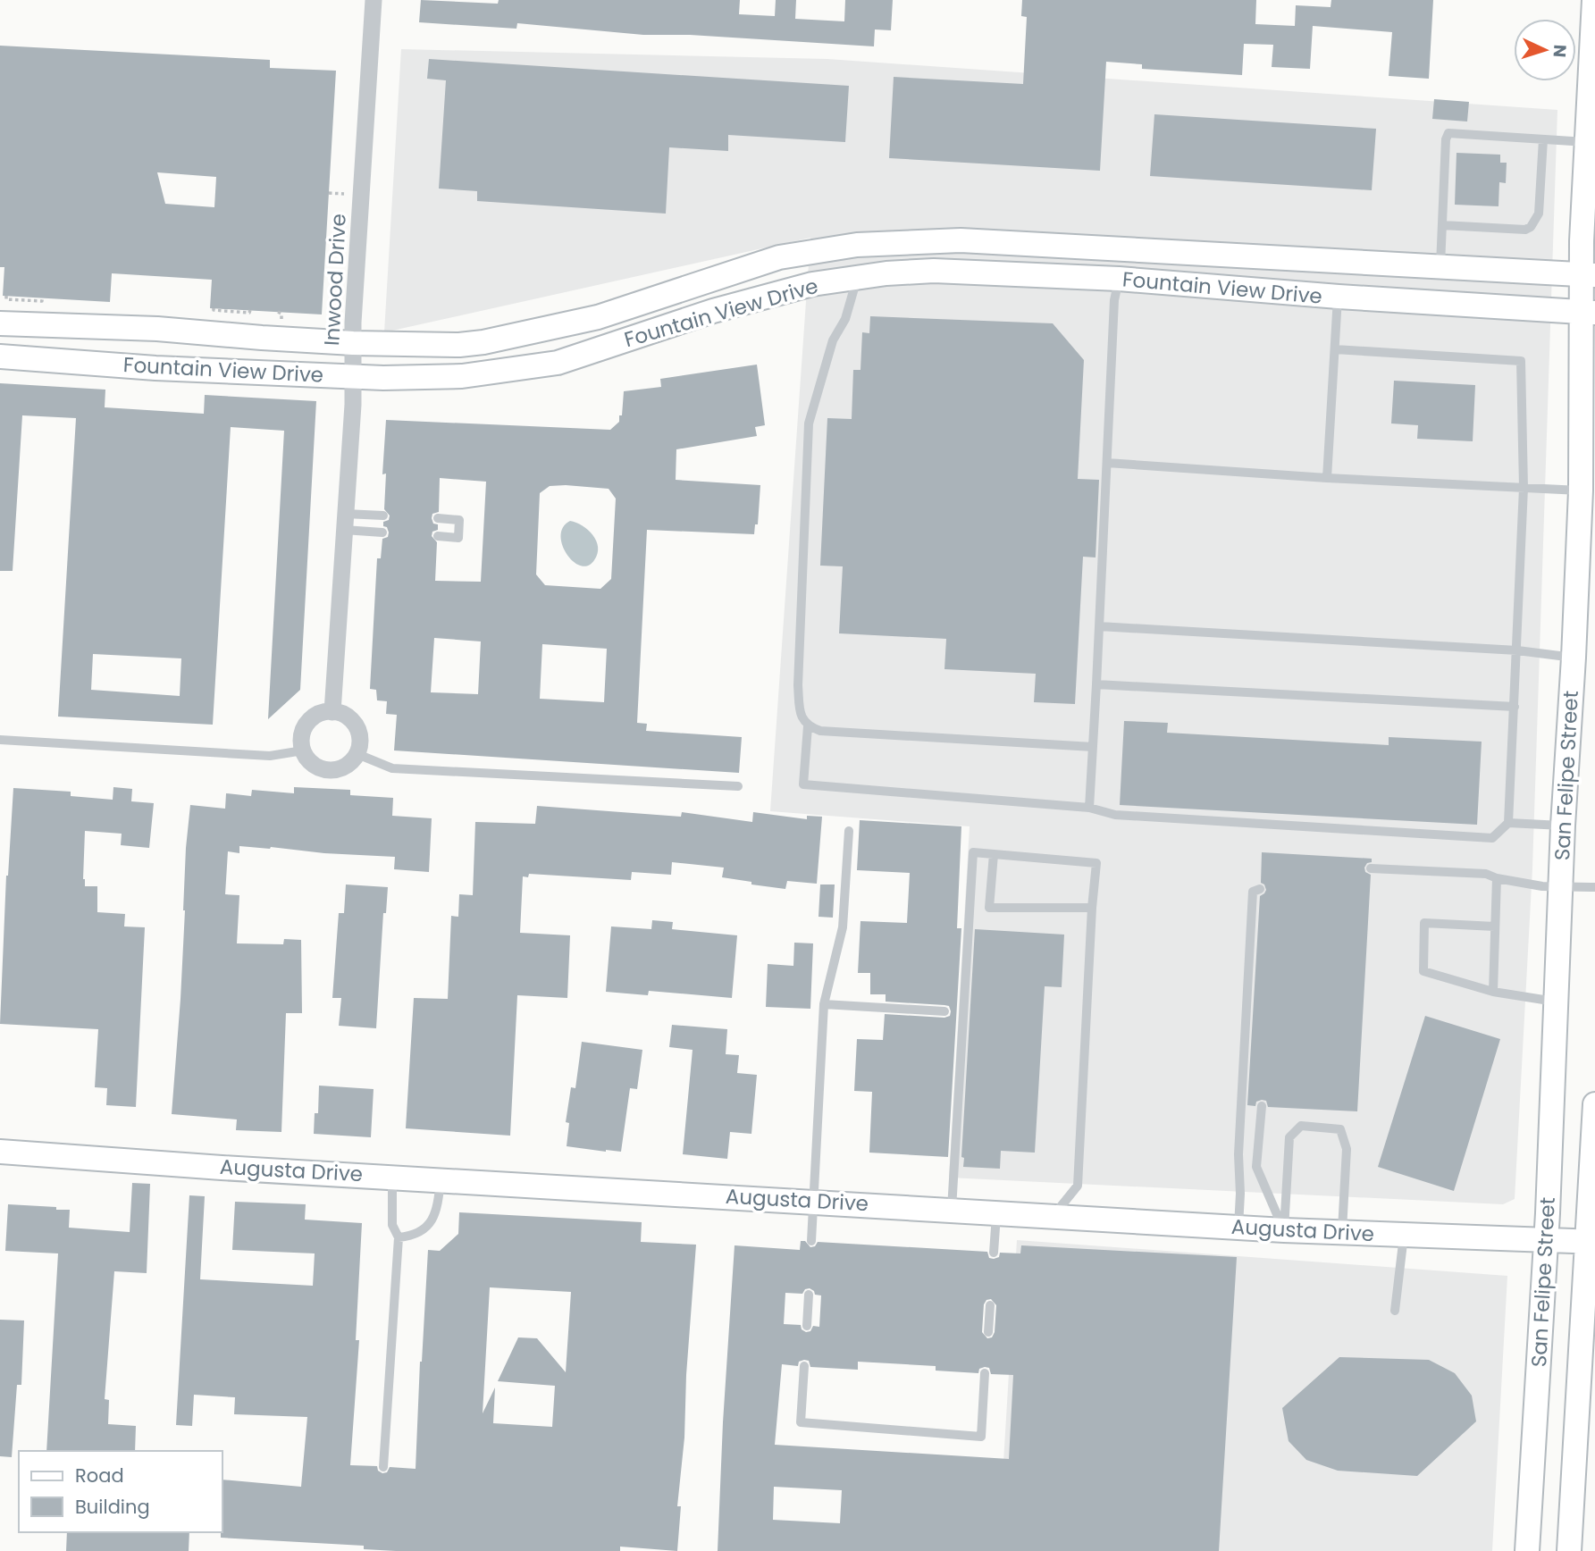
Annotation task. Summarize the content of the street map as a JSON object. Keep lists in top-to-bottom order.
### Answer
{
  "streets": {
    "main road": ["Fountain View Drive", "San Felipe Street", "Augusta Drive"],
    "street": ["Inwood Drive"]
  },
  "crossings": [
    ["Inwood Drive", "Fountain View Drive"],
    ["Fountain View Drive", "San Felipe Street"],
    ["San Felipe Street", "Augusta Drive"]
  ],
  "legend": ["Road", "Building"],
  "north": "right"
}
